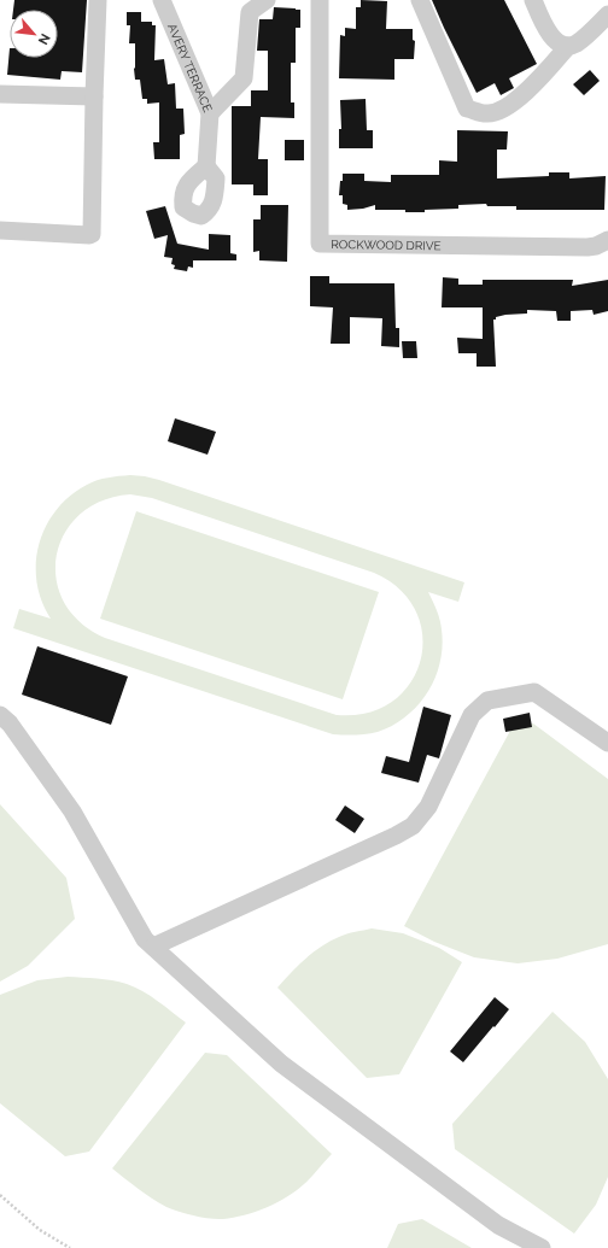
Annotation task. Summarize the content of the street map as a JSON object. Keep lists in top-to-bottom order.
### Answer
{
  "streets": {
    "street": ["AVERY TERRACE", "ROCKWOOD DRIVE"]
  },
  "north": "bottom right"
}
